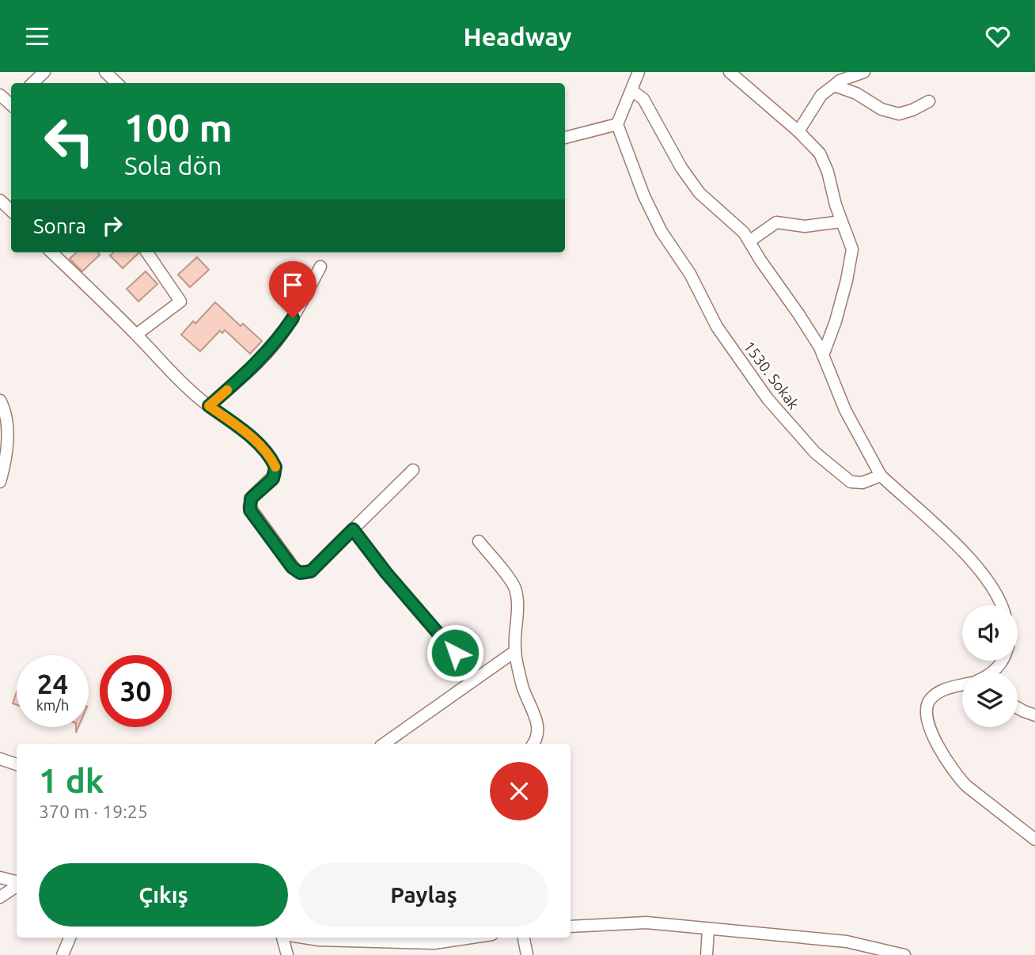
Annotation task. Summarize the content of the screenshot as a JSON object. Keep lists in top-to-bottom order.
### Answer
{
  "streets": {
    "street": ["1530. Sokak"]
  },
  "page": {
    "header": "Headway",
    "turn": ["100 m", "Sola dön"],
    "then": "Sonra",
    "speed": "24 km/h",
    "limit": "30",
    "heading": ["1 dk", "370 m · 19:25"],
    "buttons": ["Çıkış", "Paylaş"]
  }
}
